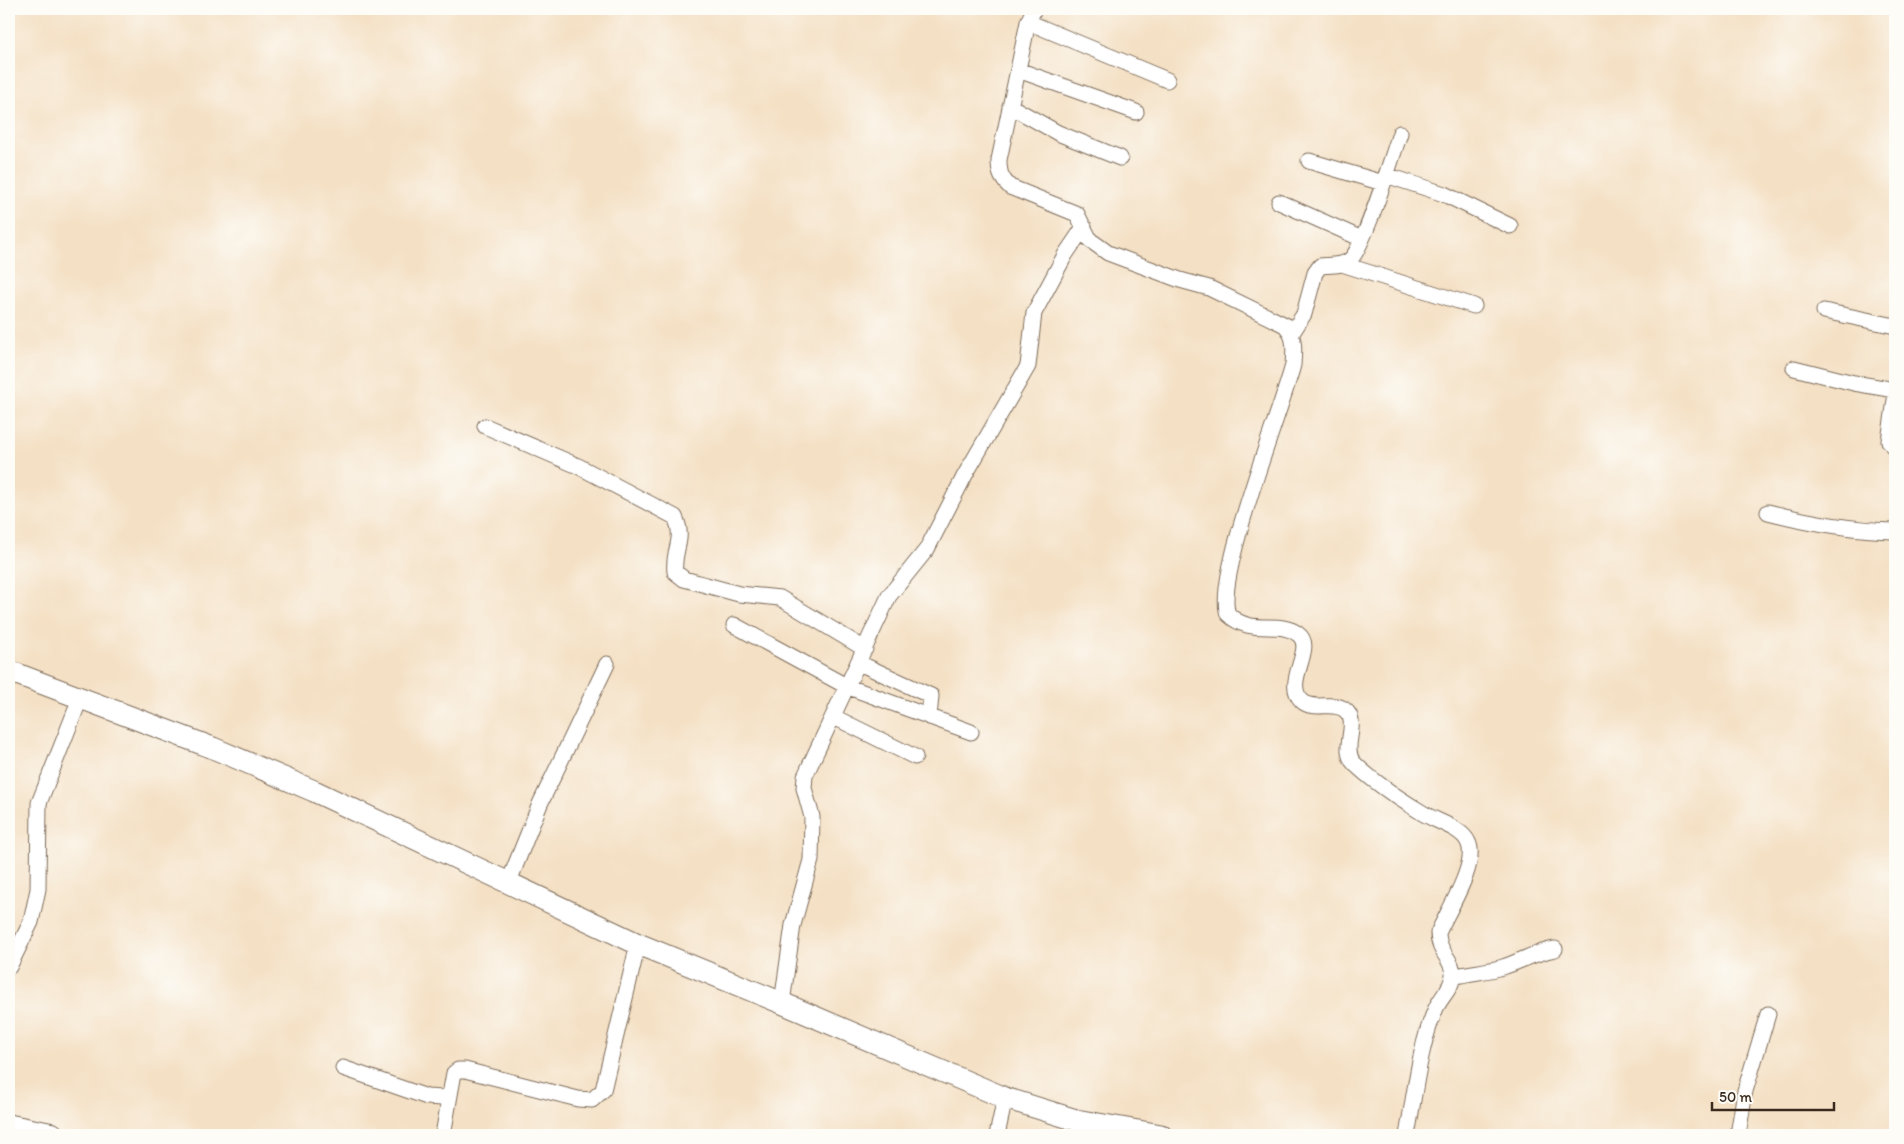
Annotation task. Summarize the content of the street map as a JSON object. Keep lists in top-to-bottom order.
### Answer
{
  "scale_bar": "50 m"
}
